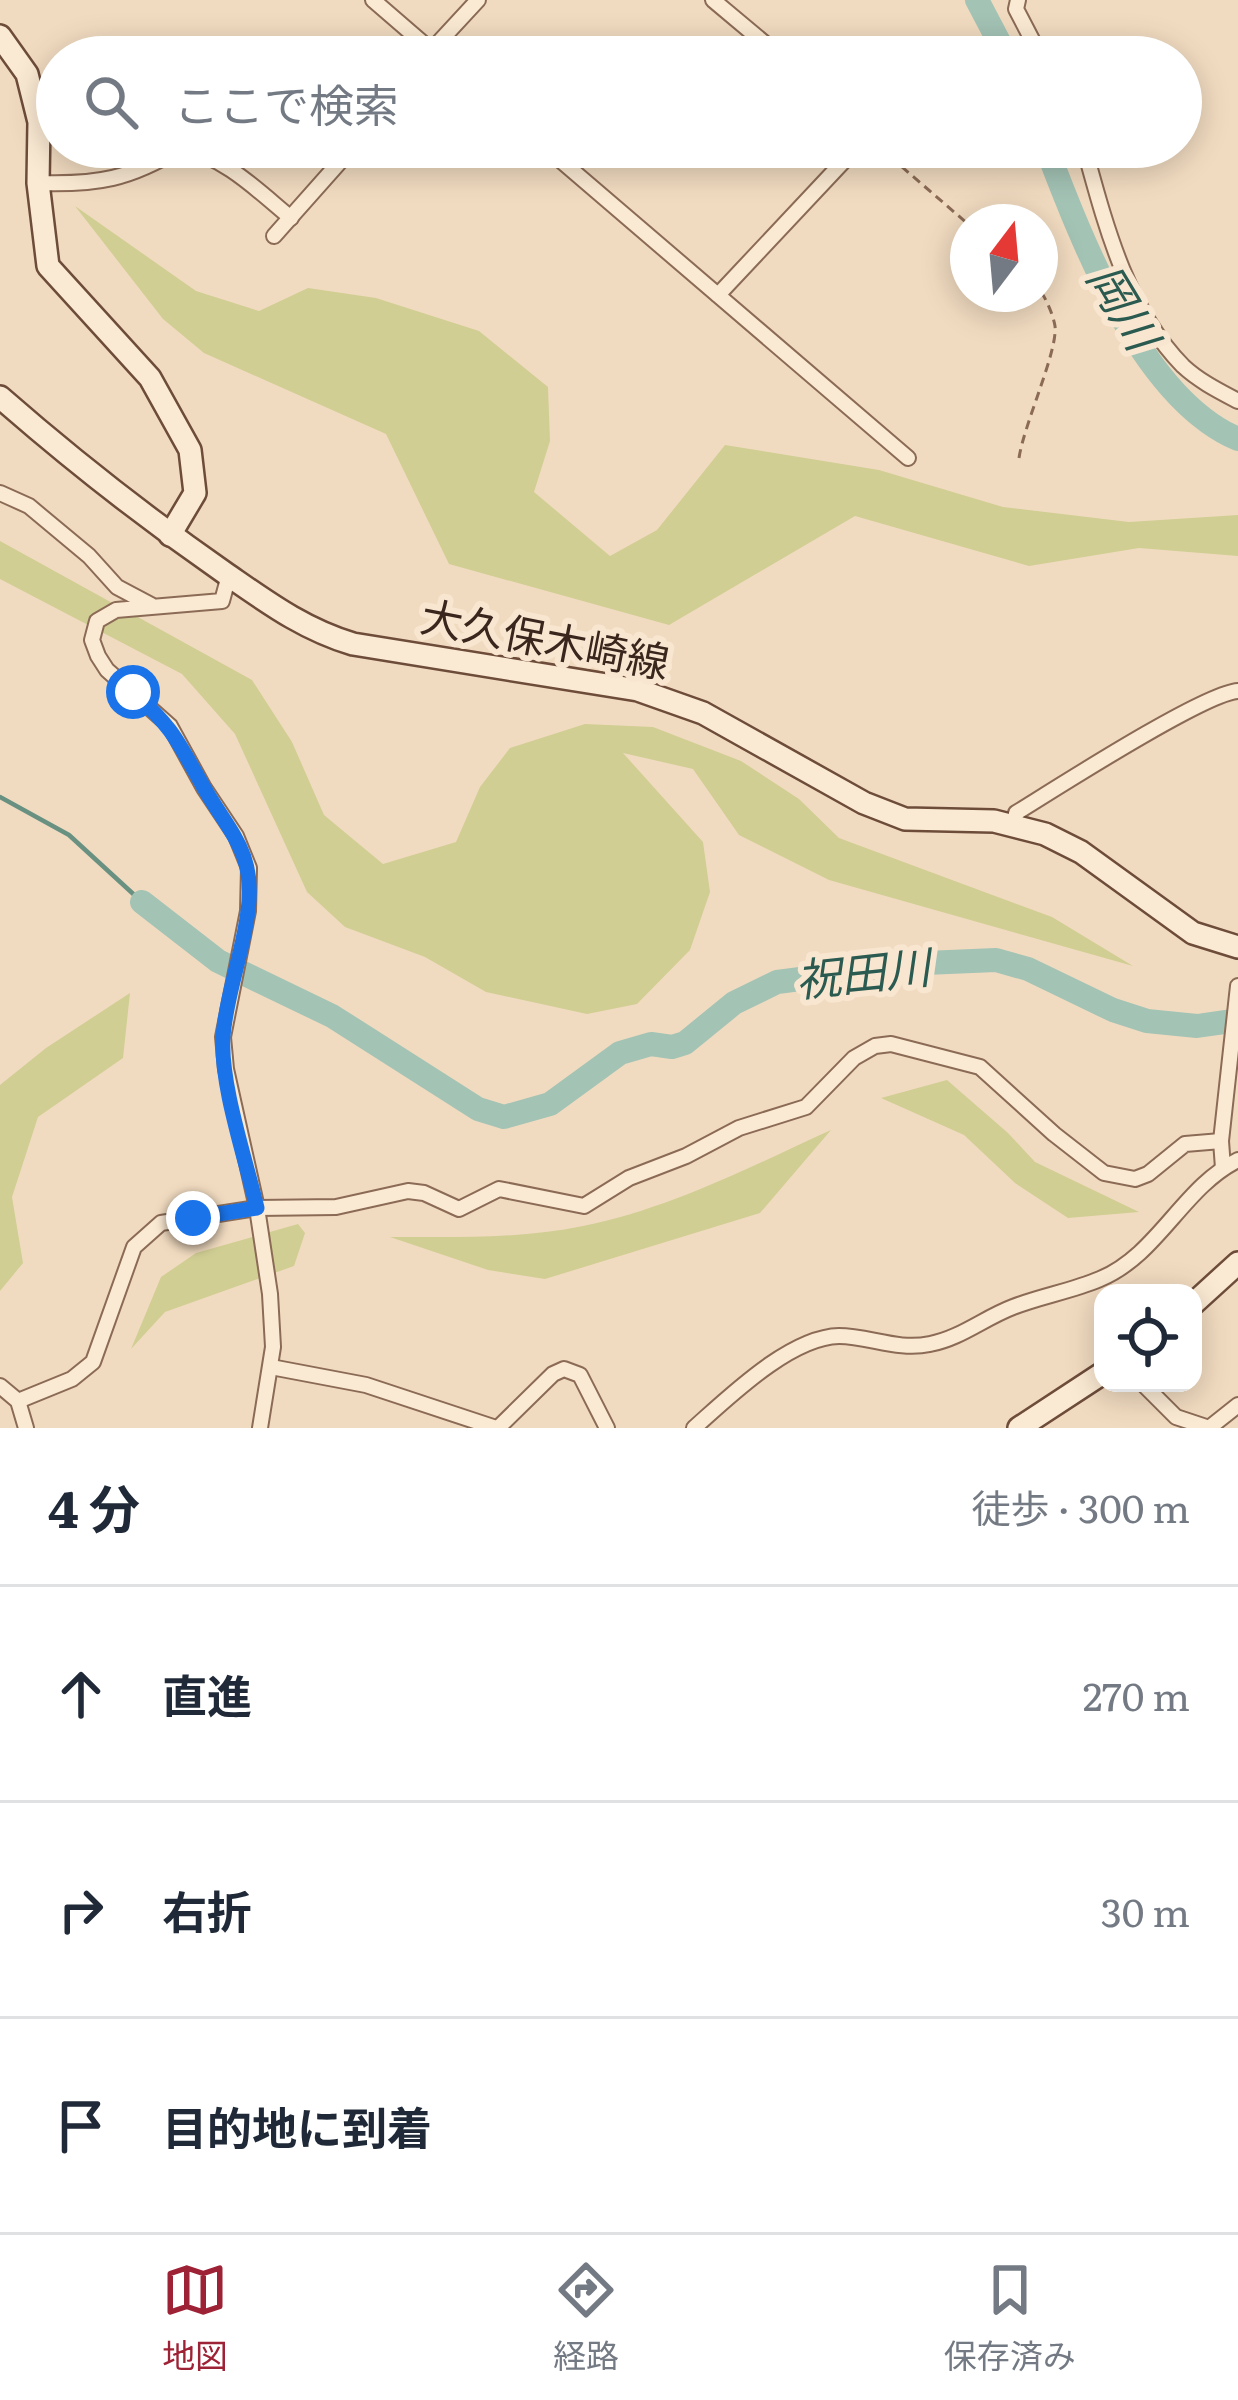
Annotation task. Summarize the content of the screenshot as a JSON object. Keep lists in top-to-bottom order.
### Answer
{
  "streets": {
    "main road": ["大久保木崎線"]
  },
  "water": ["岡川", "祝田川"],
  "north": "top",
  "page": {
    "search": "ここで検索",
    "heading": ["4 分", "徒歩 · 300 m"],
    "list": [
      ["直進", "270 m"],
      ["右折", "30 m"],
      "目的地に到着"
    ],
    "nav": ["地図", "経路", "保存済み"]
  }
}
